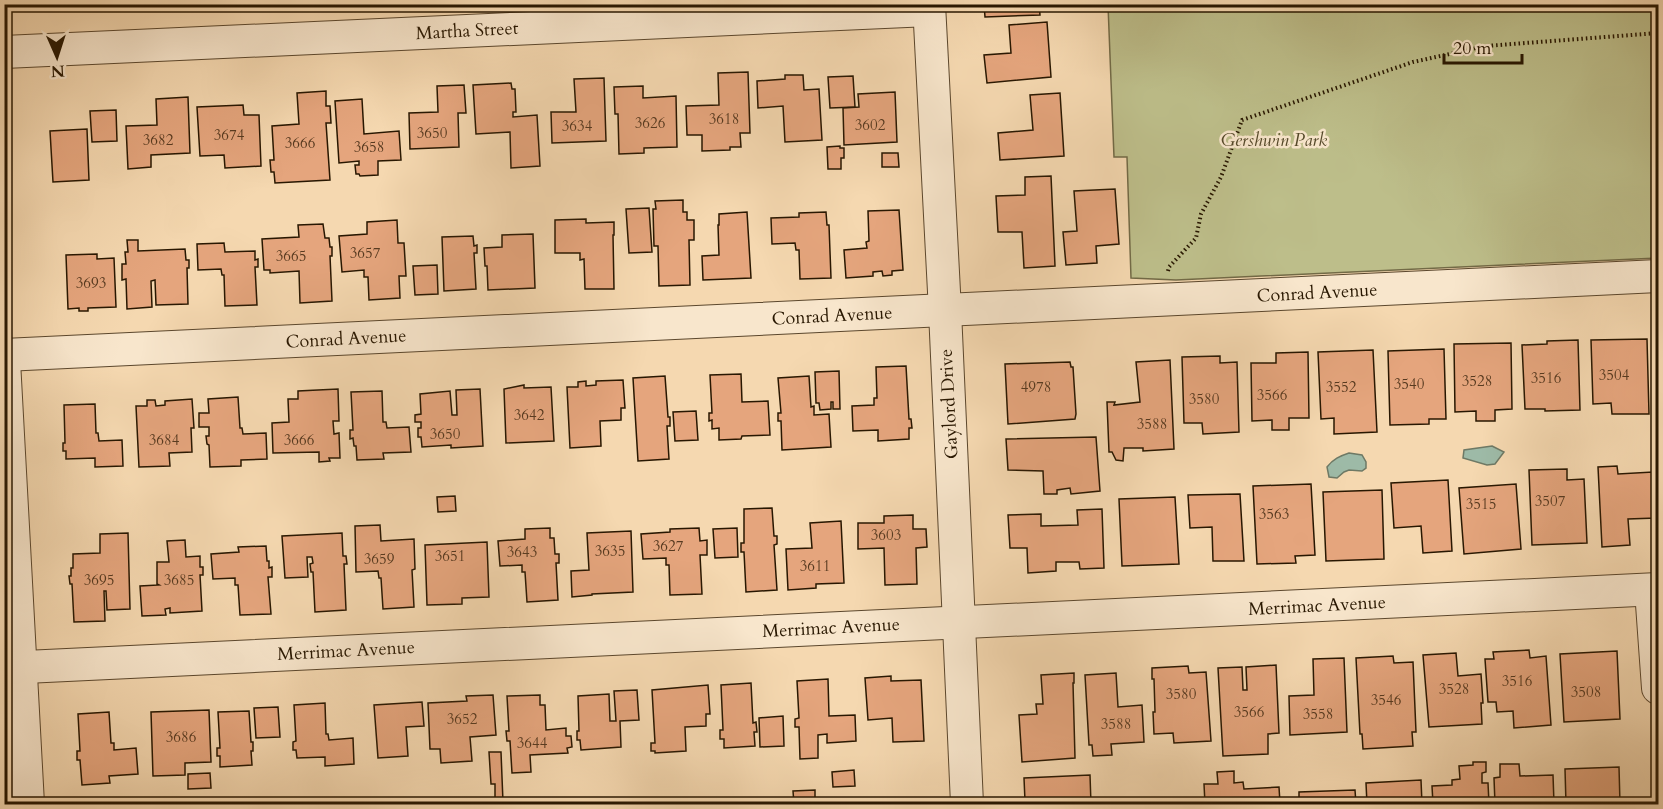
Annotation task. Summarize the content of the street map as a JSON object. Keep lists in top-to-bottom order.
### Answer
{
  "streets": {
    "street": [
      "Martha Street",
      "Conrad Avenue",
      "Gaylord Drive",
      "Merrimac Avenue"
    ]
  },
  "crossings": [
    ["Martha Street", "Gaylord Drive"],
    ["Conrad Avenue", "Gaylord Drive"],
    ["Gaylord Drive", "Merrimac Avenue"]
  ],
  "parks": ["Gershwin Park"],
  "house_numbers": [
    "3618",
    "3626",
    "3602",
    "3634",
    "3650",
    "3674",
    "3682",
    "3666",
    "3658",
    "3657",
    "3665",
    "3693",
    "3504",
    "3516",
    "3528",
    "3540",
    "4978",
    "3552",
    "3566",
    "3580",
    "3642",
    "3588",
    "3650",
    "3684",
    "3666",
    "3507",
    "3515",
    "3563",
    "3603",
    "3627",
    "3635",
    "3643",
    "3651",
    "3659",
    "3611",
    "3695",
    "3685",
    "3516",
    "3528",
    "3508",
    "3580",
    "3546",
    "3566",
    "3558",
    "3652",
    "3588",
    "3686",
    "3644"
  ],
  "scale_bar": "20 m",
  "north": "bottom"
}
